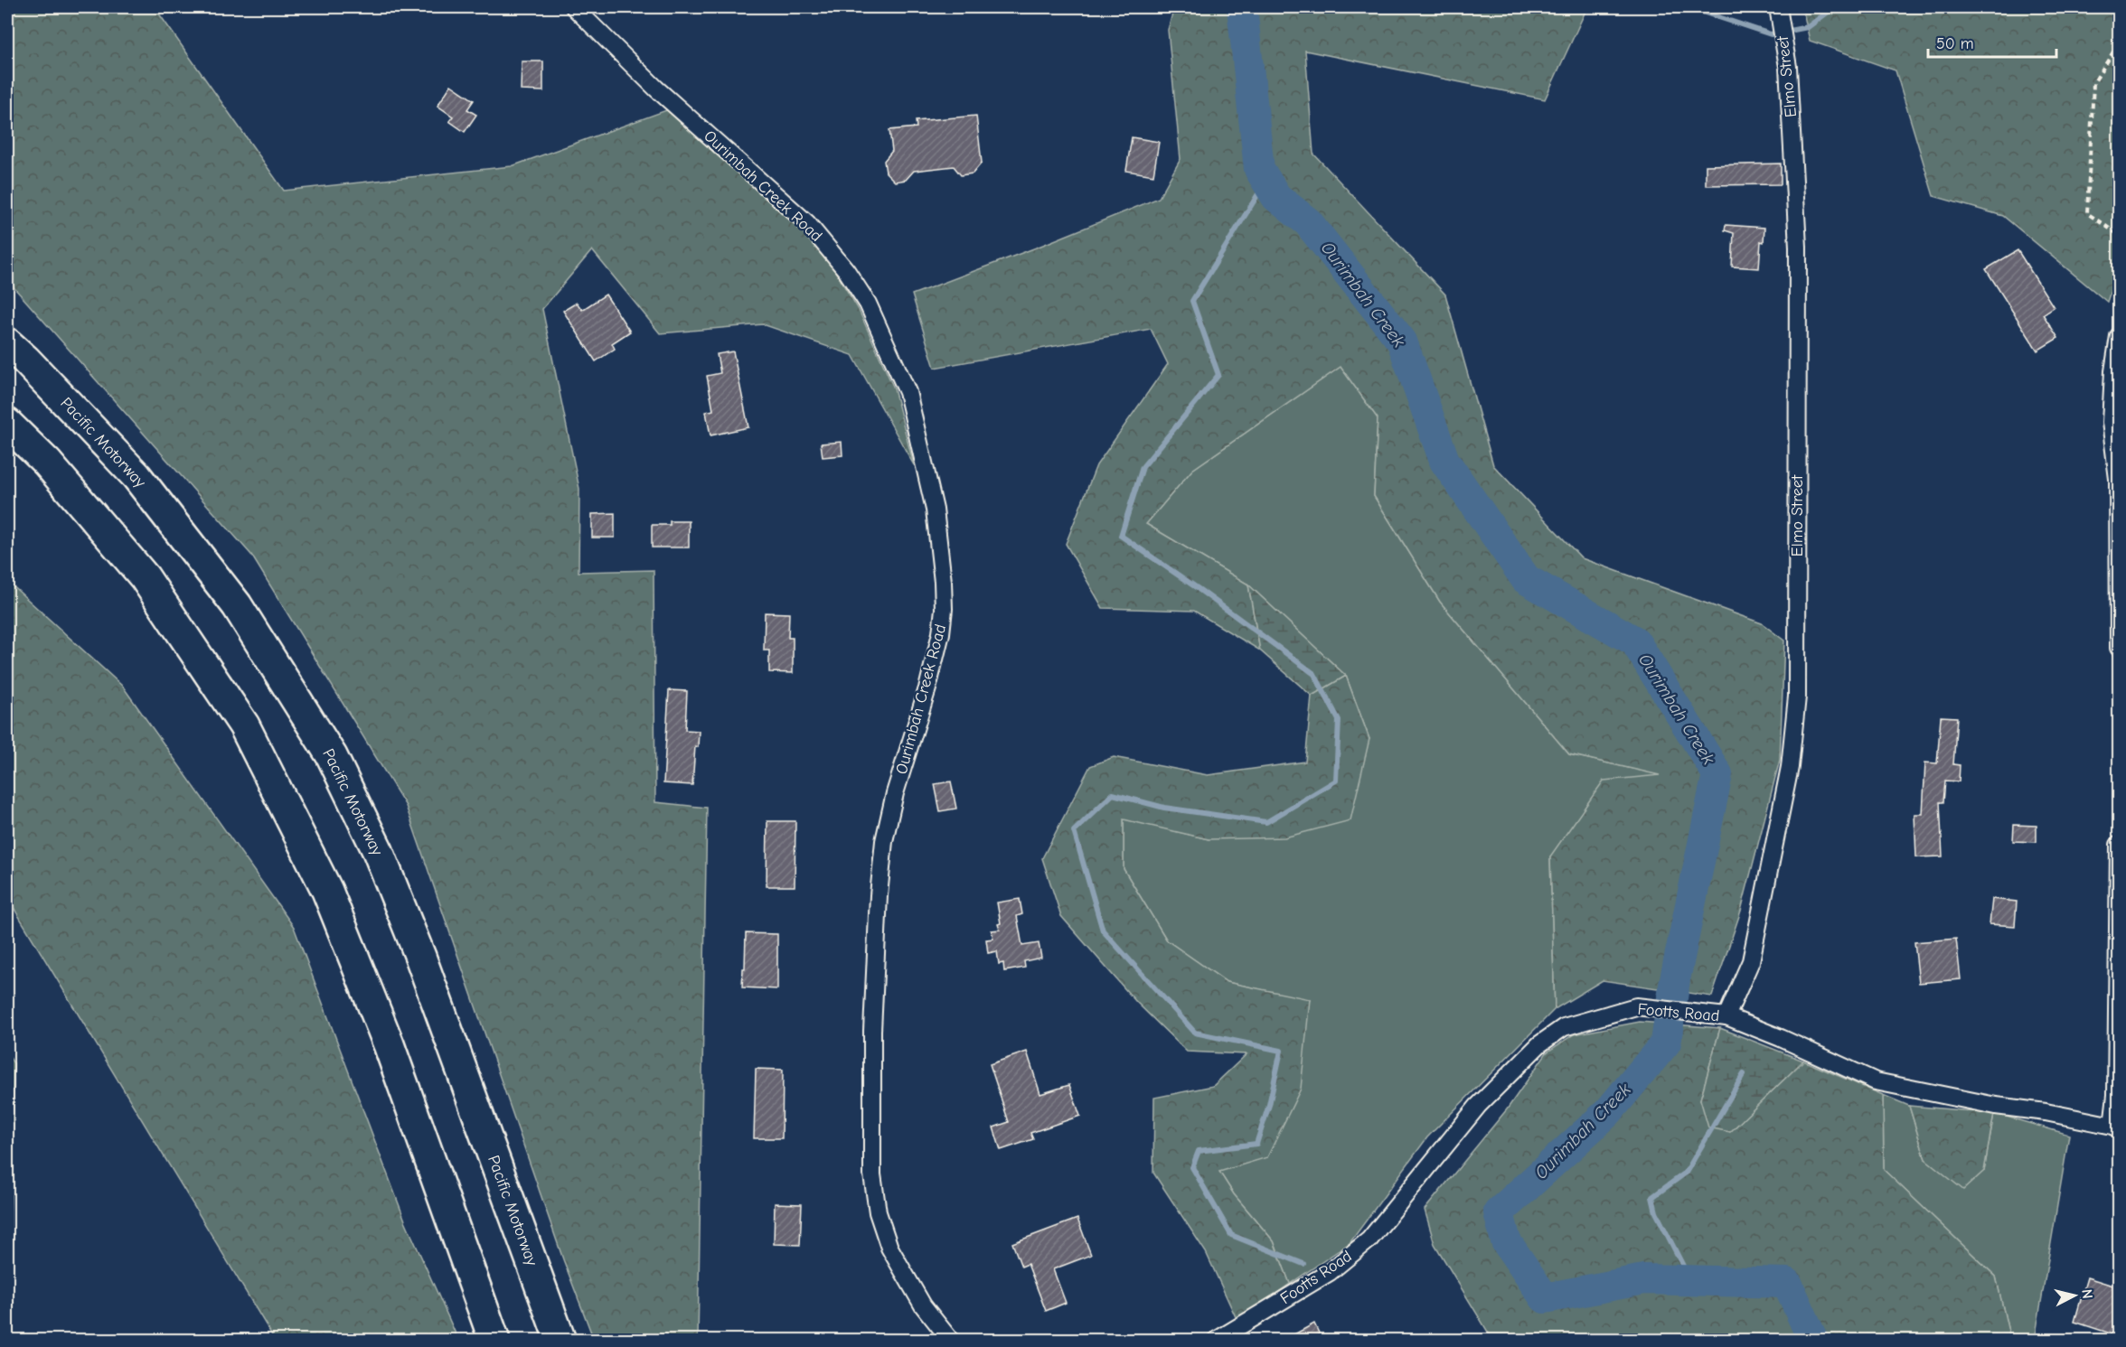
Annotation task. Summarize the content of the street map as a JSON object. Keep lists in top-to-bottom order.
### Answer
{
  "streets": {
    "highway": ["Pacific Motorway"],
    "street": ["Elmo Street", "Ourimbah Creek Road", "Footts Road"]
  },
  "crossings": [
    ["Elmo Street", "Footts Road"]
  ],
  "water": ["Ourimbah Creek"],
  "scale_bar": "50 m",
  "north": "right"
}
